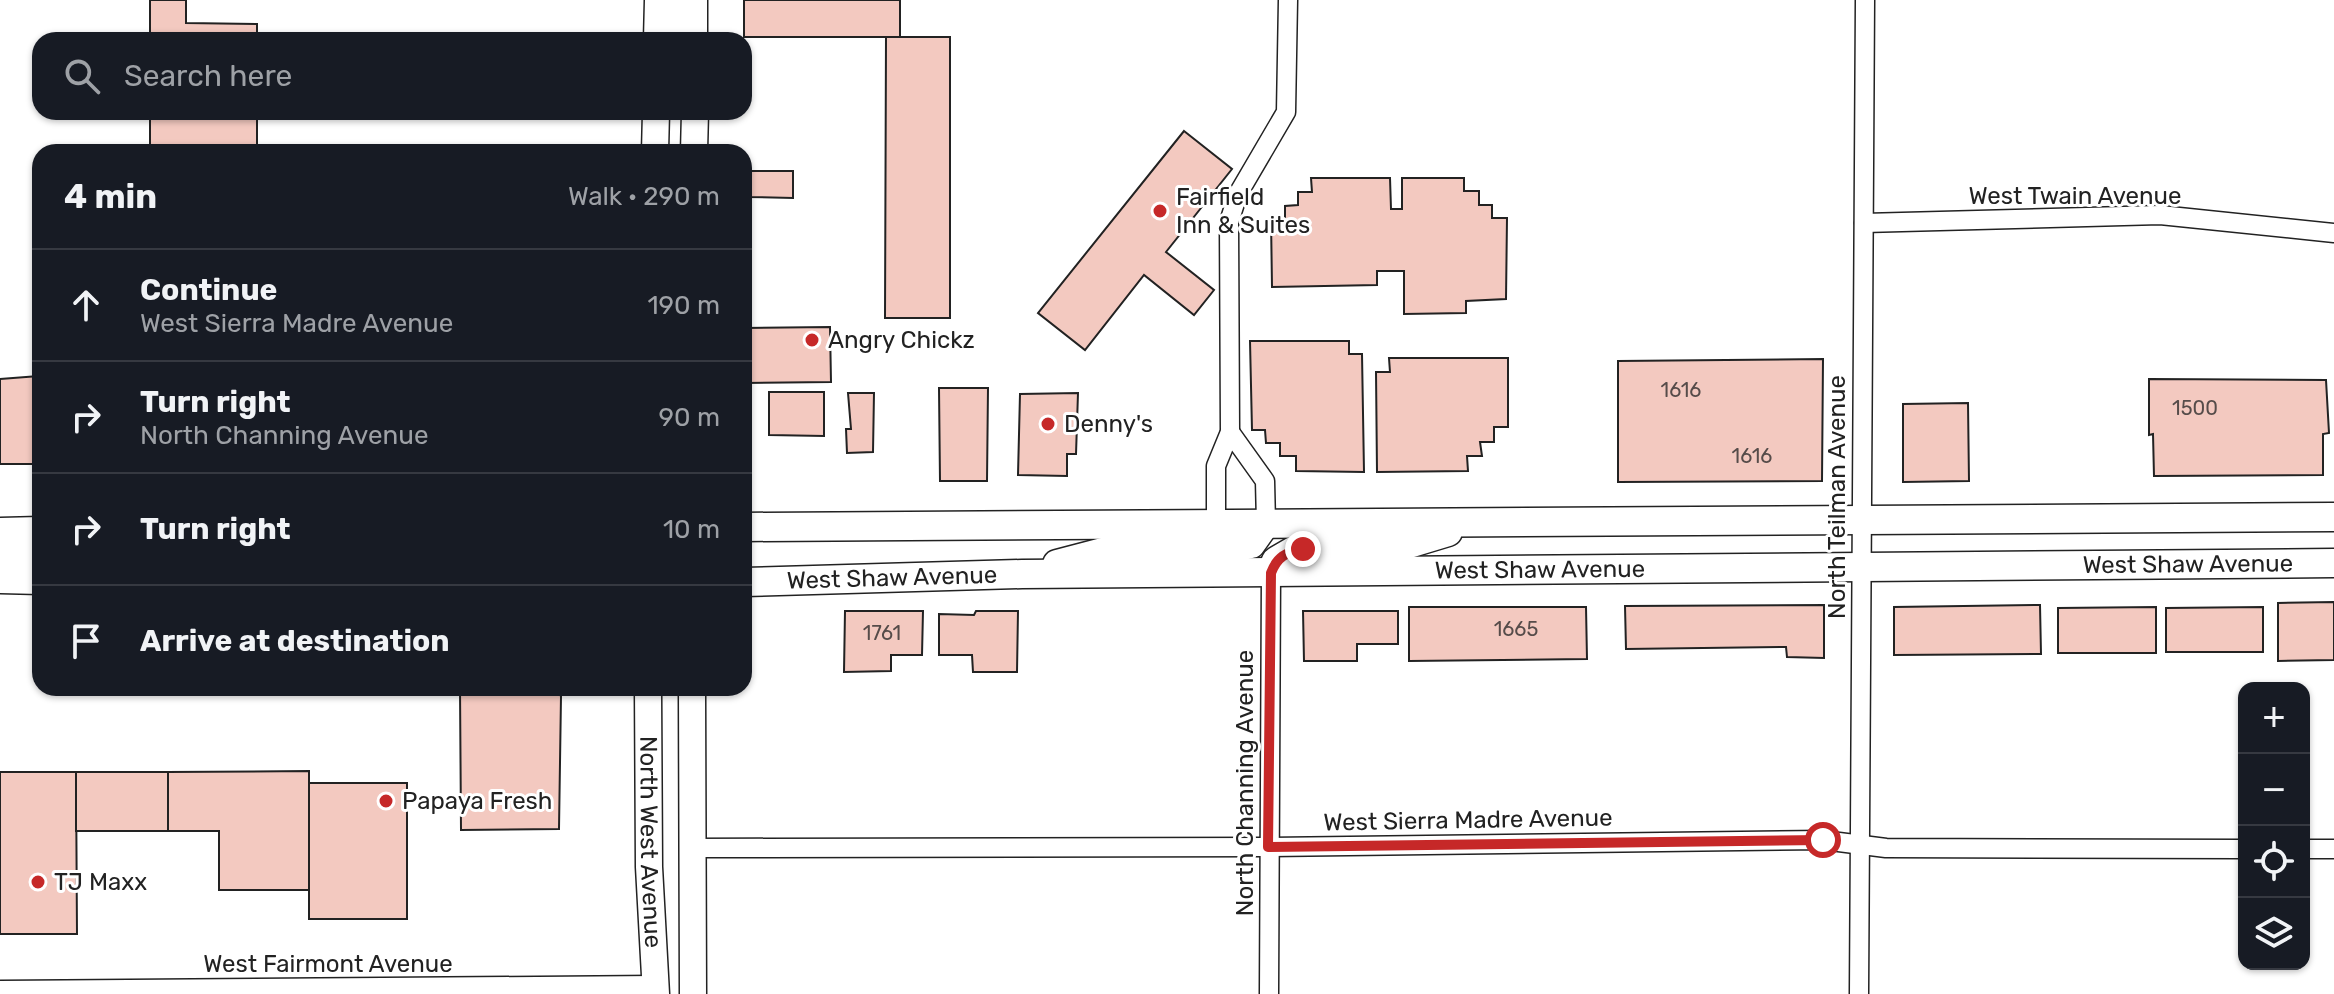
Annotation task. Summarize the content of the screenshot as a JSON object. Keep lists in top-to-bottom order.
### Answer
{
  "streets": {
    "main road": ["West Shaw Avenue", "North West Avenue"],
    "street": [
      "West Twain Avenue",
      "North Teilman Avenue",
      "North Channing Avenue",
      "West Sierra Madre Avenue",
      "West Fairmont Avenue"
    ]
  },
  "crossings": [
    ["West Twain Avenue", "North Teilman Avenue"],
    ["North Teilman Avenue", "West Shaw Avenue"],
    ["North Teilman Avenue", "West Sierra Madre Avenue"],
    ["West Shaw Avenue", "North Channing Avenue"],
    ["North Channing Avenue", "West Sierra Madre Avenue"],
    ["West Sierra Madre Avenue", "North West Avenue"],
    ["North West Avenue", "West Fairmont Avenue"]
  ],
  "places": [
    "Fairfield Inn & Suites",
    "Angry Chickz",
    "Denny's",
    "Papaya Fresh",
    "TJ Maxx"
  ],
  "house_numbers": [
    "1616",
    "1500",
    "1616",
    "1665",
    "1761"
  ],
  "page": {
    "search": "Search here",
    "heading": ["4 min", "Walk · 290 m"],
    "list": [
      ["Continue", "West Sierra Madre Avenue", "190 m"],
      ["Turn right", "North Channing Avenue", "90 m"],
      ["Turn right", "10 m"],
      "Arrive at destination"
    ],
    "map_buttons": ["+", "−"]
  }
}
